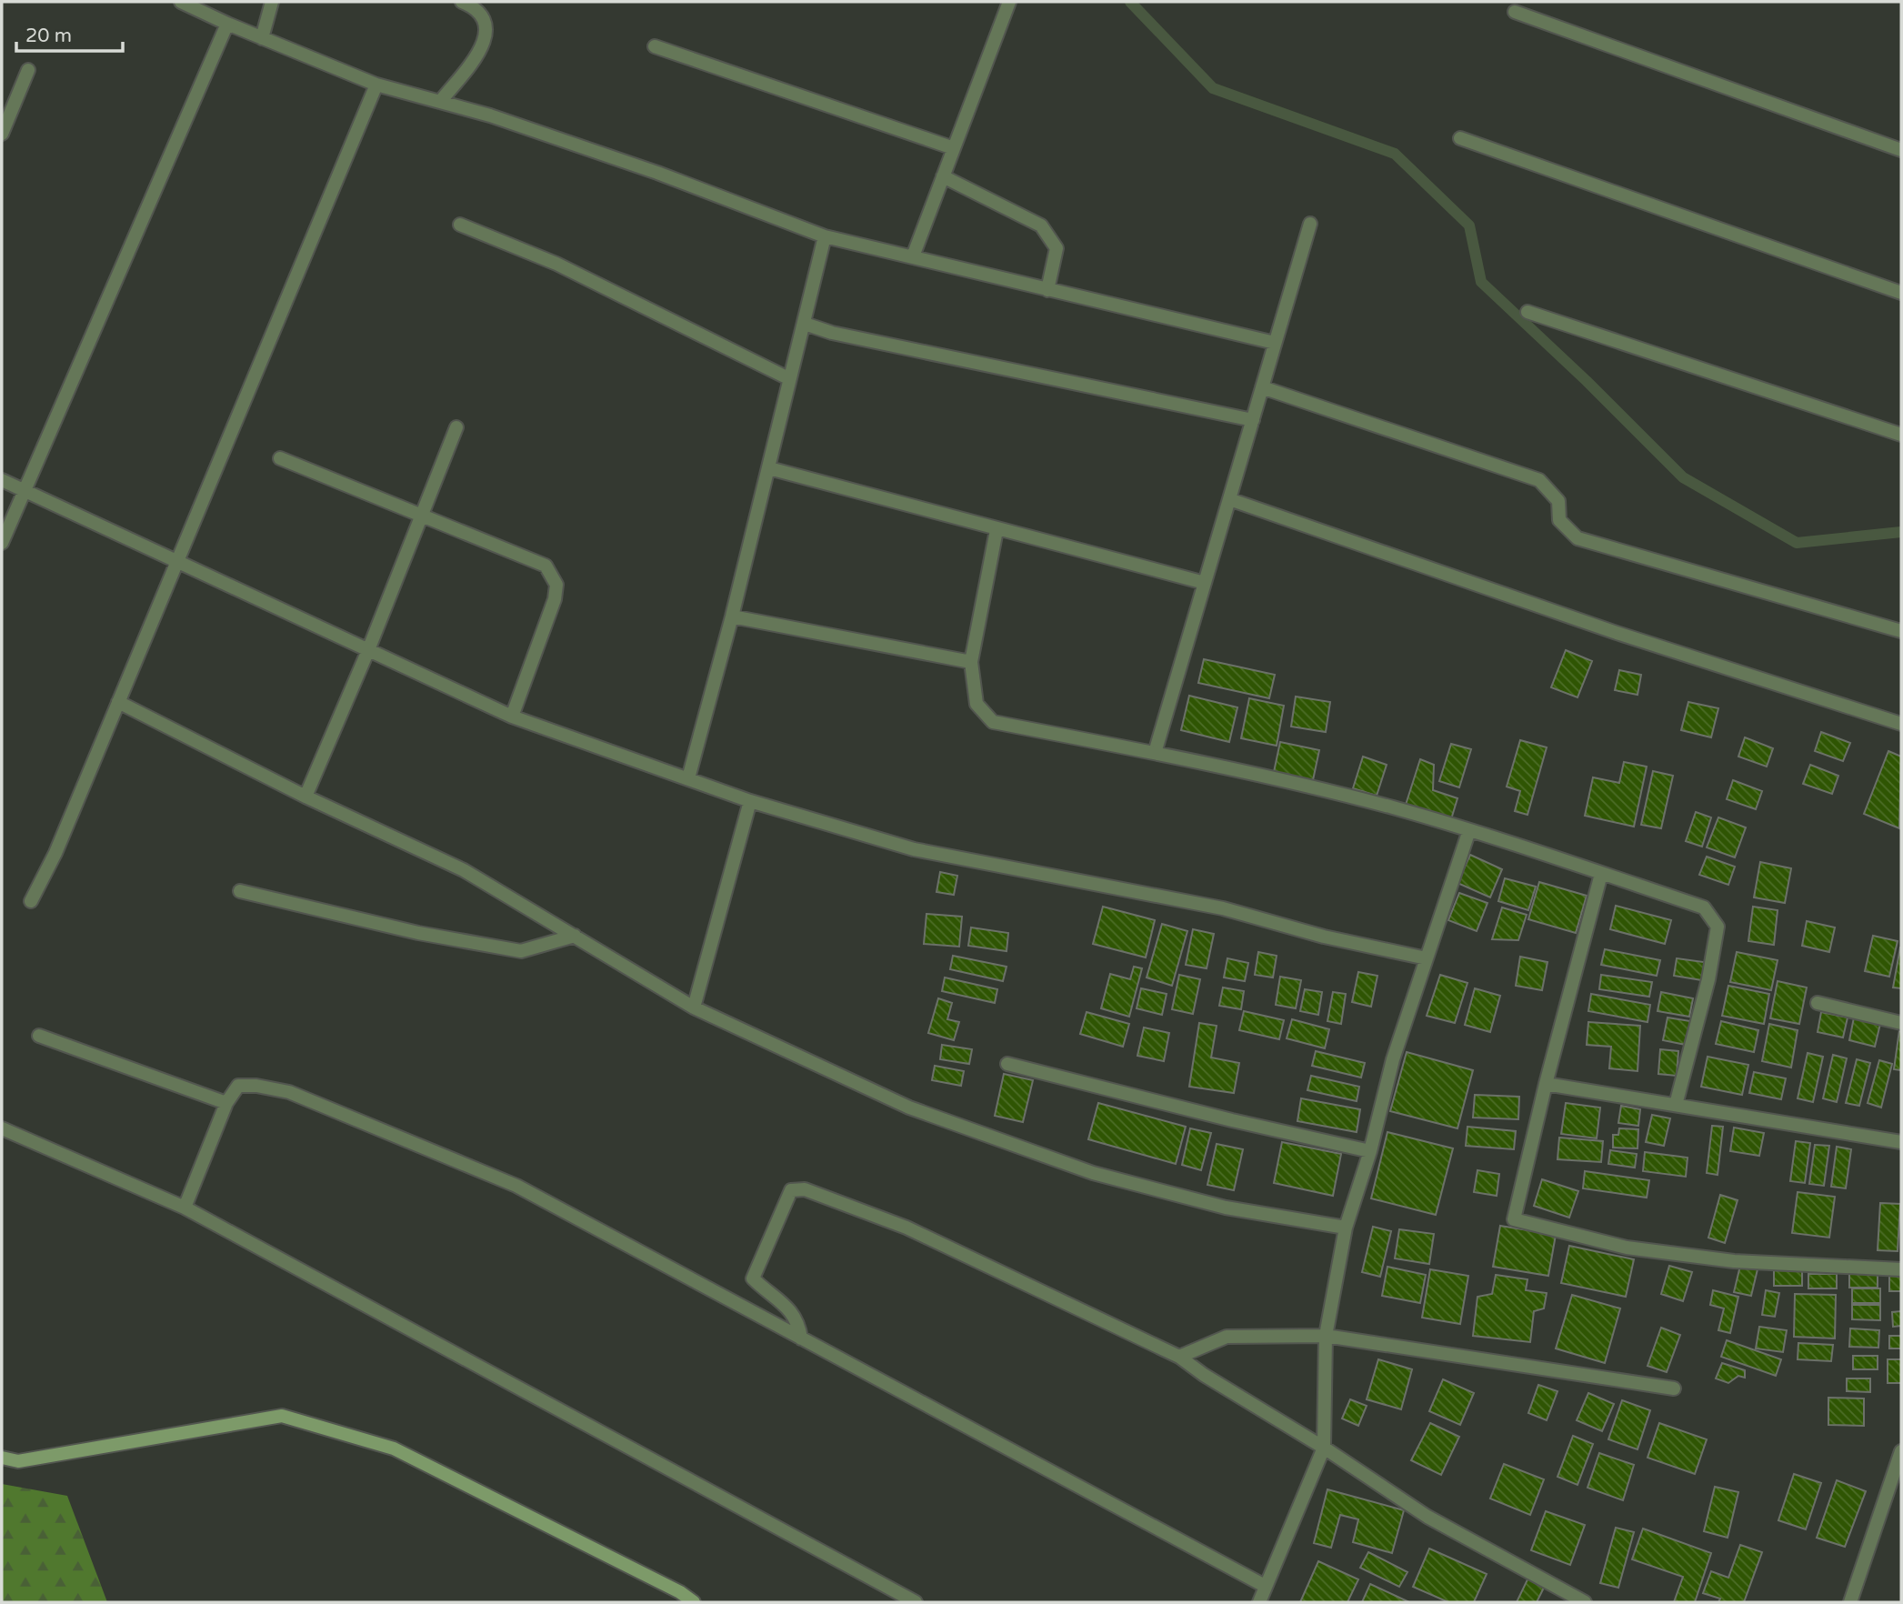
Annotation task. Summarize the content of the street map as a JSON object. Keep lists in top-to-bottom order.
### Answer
{
  "scale_bar": "20 m"
}
